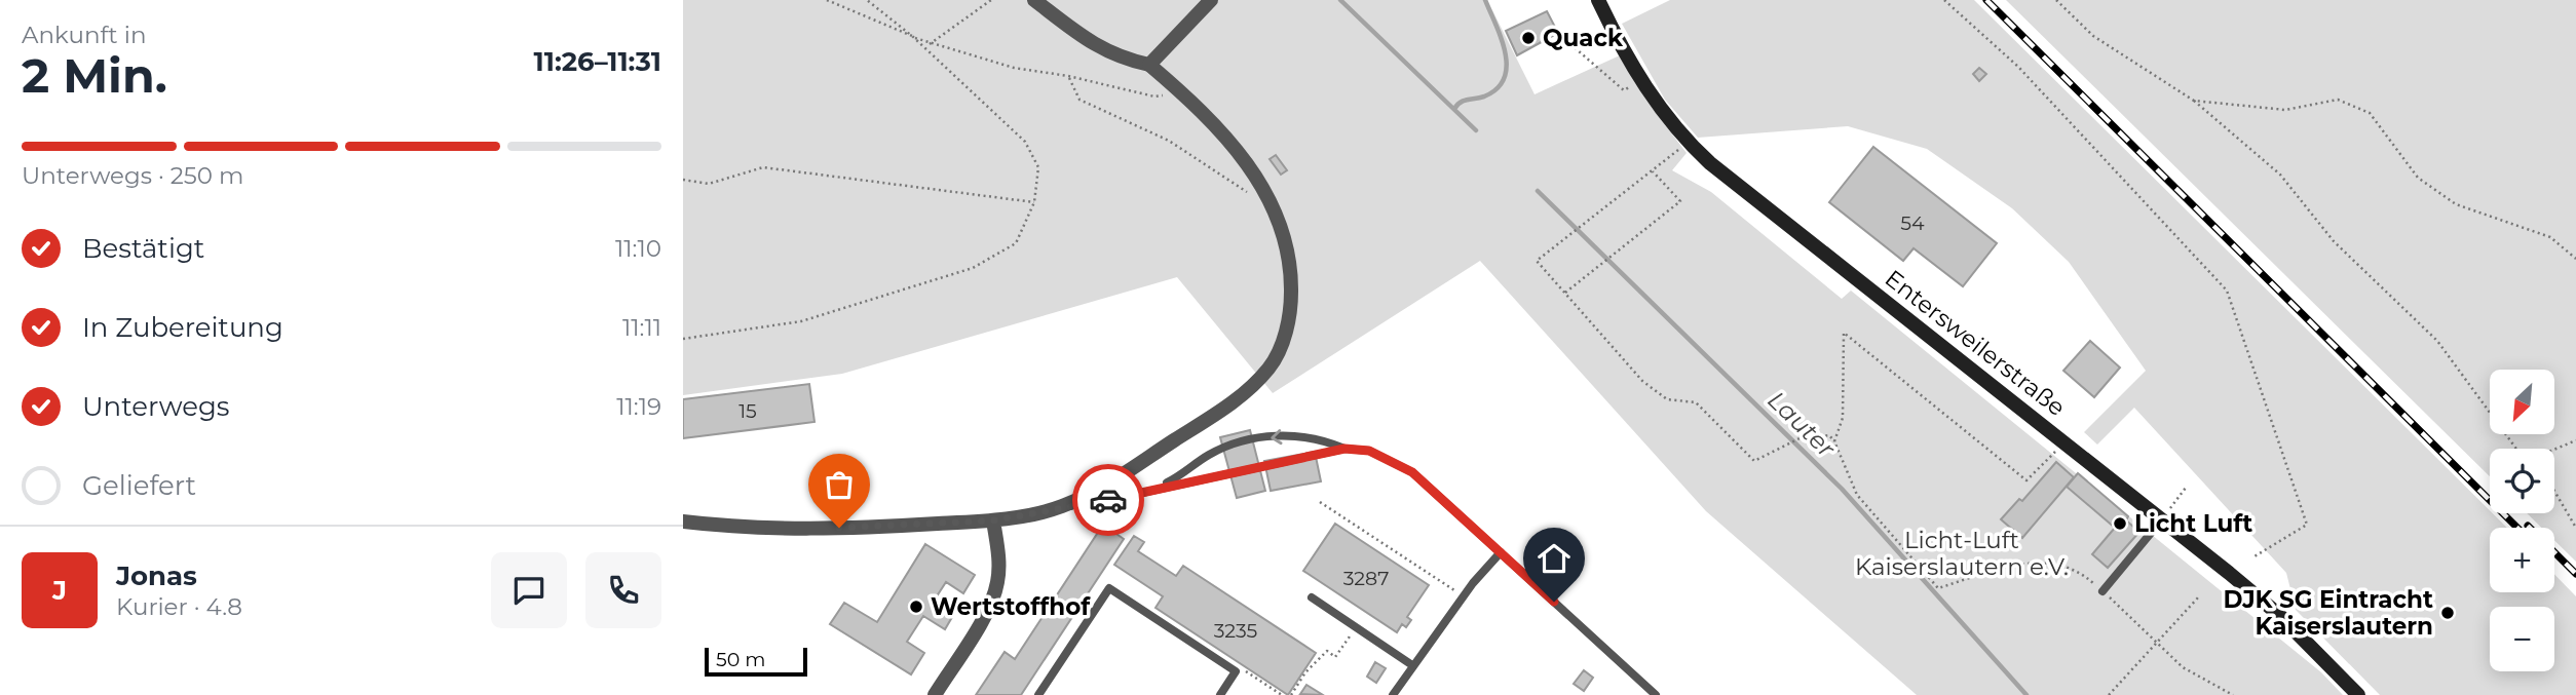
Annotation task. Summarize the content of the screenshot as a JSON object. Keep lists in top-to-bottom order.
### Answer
{
  "streets": {
    "main road": ["Entersweilerstraße"]
  },
  "water": ["Lauter"],
  "parks": ["Licht-Luft Kaiserslautern e.V."],
  "places": [
    "Quack",
    "Licht Luft",
    "Wertstoffhof",
    "DJK SG Eintracht Kaiserslautern"
  ],
  "house_numbers": [
    "54",
    "15",
    "3287",
    "3235"
  ],
  "scale_bar": "50 m",
  "north": "bottom left",
  "page": {
    "heading": ["2 Min.", "Ankunft in", "11:26–11:31"],
    "panel": ["Jonas", "Kurier · 4.8"],
    "bar": "Unterwegs · 250 m",
    "list": [
      ["Bestätigt", "11:10"],
      ["In Zubereitung", "11:11"],
      ["Unterwegs", "11:19"],
      "Geliefert"
    ],
    "map_buttons": ["+", "−"],
    "round": "J",
    "scale": "50 m"
  }
}
